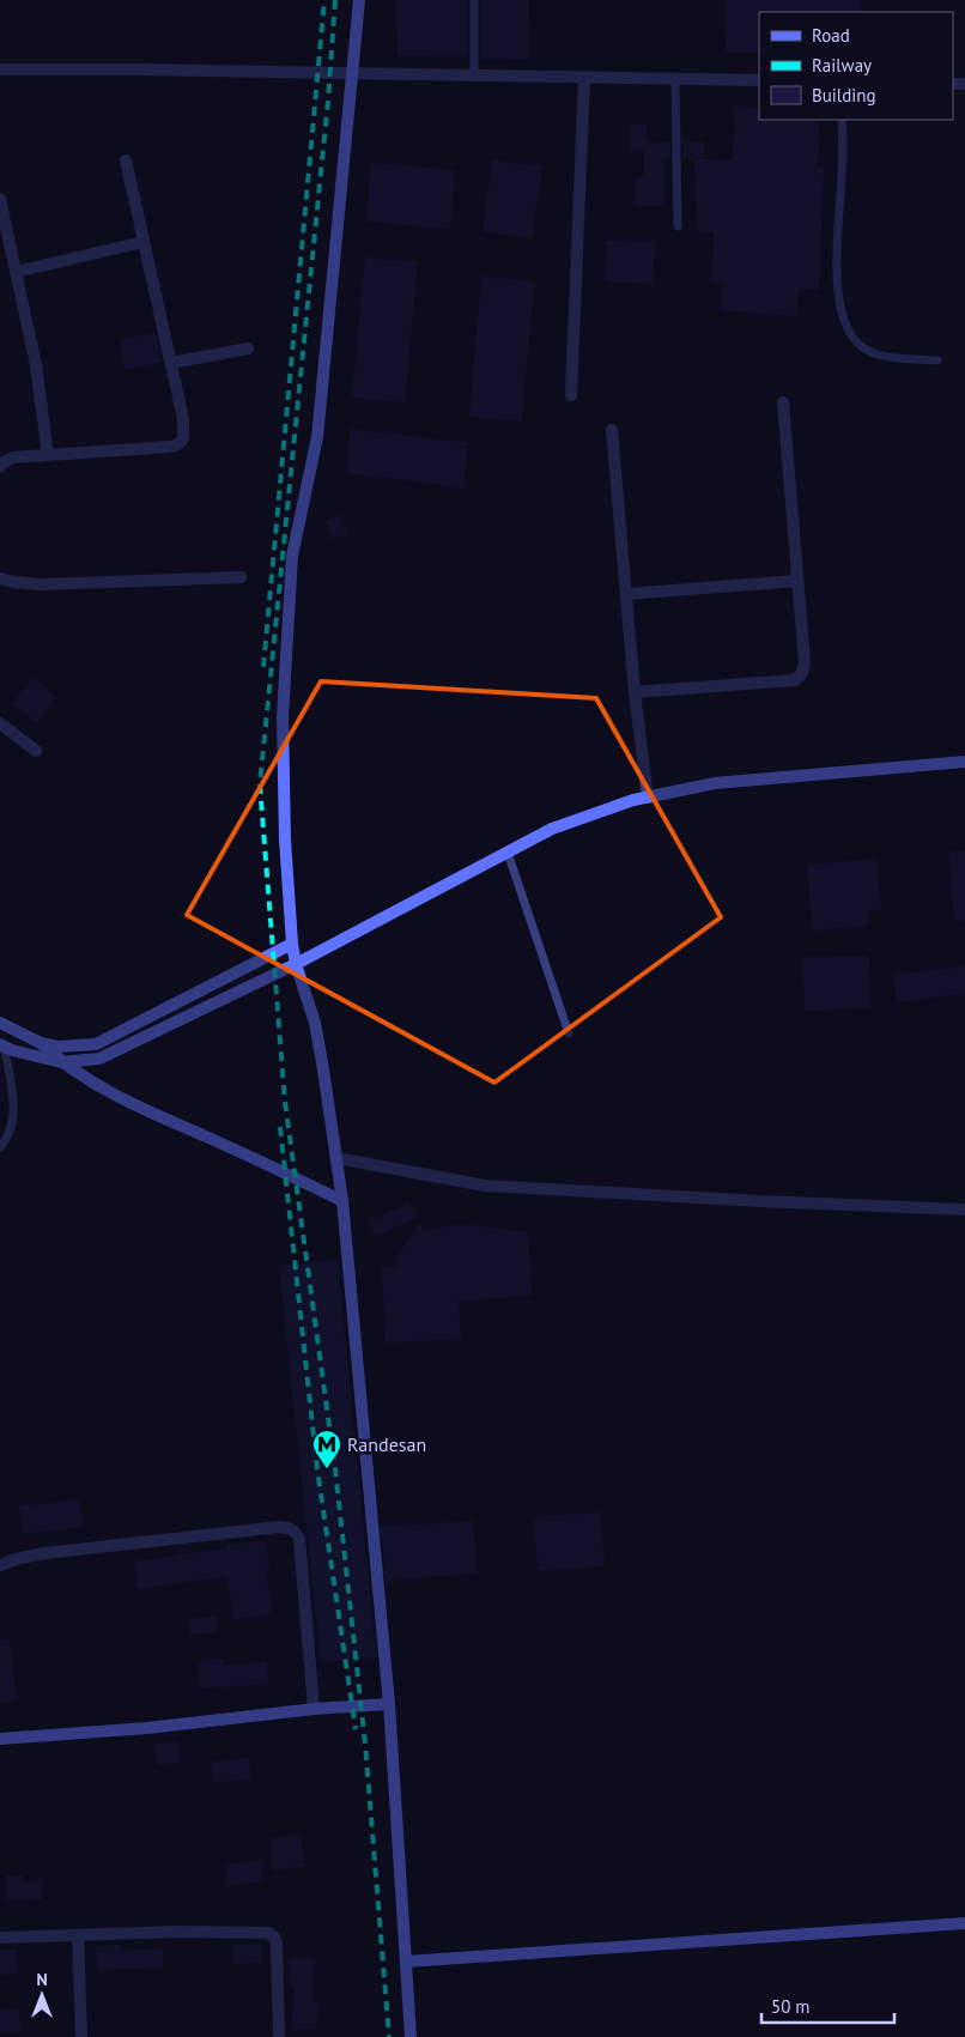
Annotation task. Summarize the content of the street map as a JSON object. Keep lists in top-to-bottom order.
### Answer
{
  "places": {
    "metro station": ["Randesan"]
  },
  "legend": ["Road", "Railway", "Building"],
  "scale_bar": "50 m",
  "north": "top"
}
